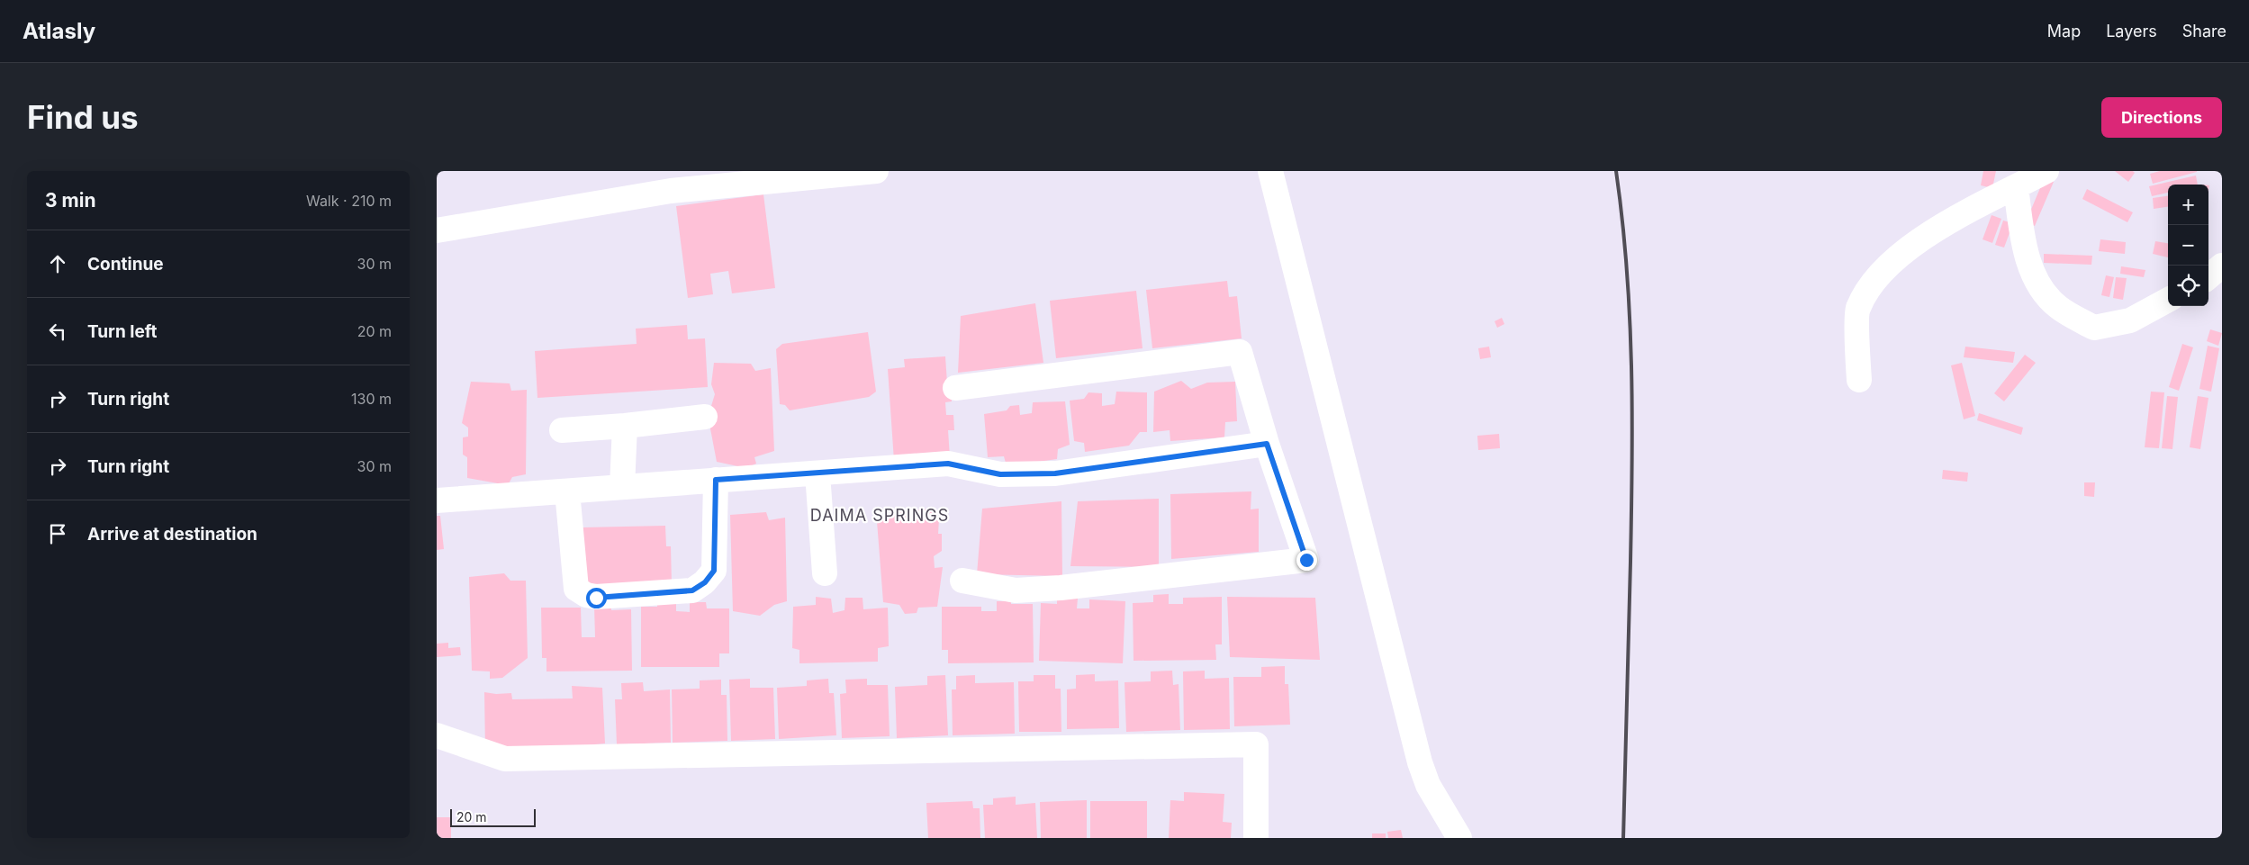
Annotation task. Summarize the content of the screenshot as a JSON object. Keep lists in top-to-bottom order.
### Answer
{
  "districts": ["DAIMA SPRINGS"],
  "scale_bar": "20 m",
  "page": {
    "header": "Atlasly",
    "nav": ["Map", "Layers", "Share"],
    "buttons": "Directions",
    "title": "Find us",
    "heading": ["3 min", "Walk · 210 m"],
    "map_buttons": ["+", "−"],
    "list": [
      ["Continue", "30 m"],
      ["Turn left", "20 m"],
      ["Turn right", "130 m"],
      ["Turn right", "30 m"],
      "Arrive at destination"
    ],
    "scale": "20 m"
  }
}
